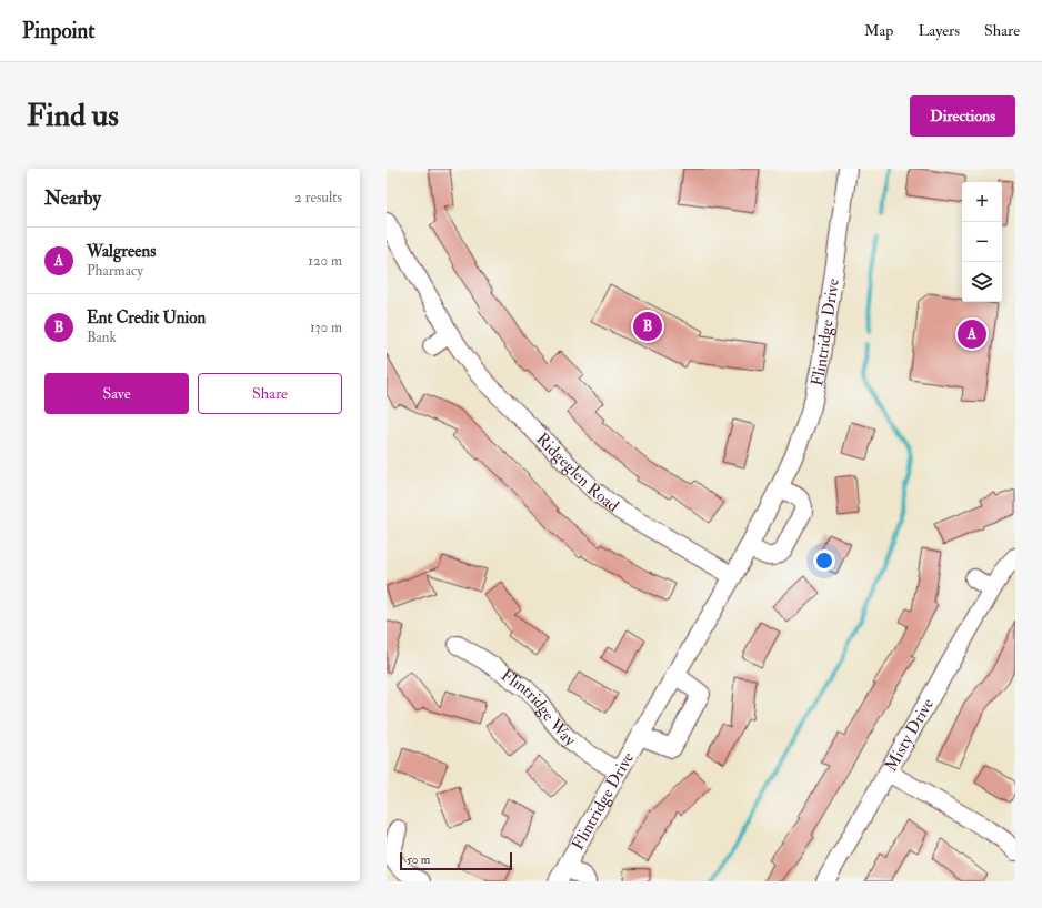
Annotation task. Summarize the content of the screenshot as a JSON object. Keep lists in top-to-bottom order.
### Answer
{
  "streets": {
    "street": [
      "Flintridge Drive",
      "Ridgeglen Road",
      "Flintridge Way",
      "Misty Drive"
    ]
  },
  "crossings": [
    ["Flintridge Drive", "Ridgeglen Road"],
    ["Flintridge Drive", "Flintridge Way"]
  ],
  "scale_bar": "50 m",
  "page": {
    "header": "Pinpoint",
    "nav": ["Map", "Layers", "Share"],
    "buttons": [
      "Directions",
      ["Save", "Share"]
    ],
    "title": "Find us",
    "heading": ["Nearby", "2 results"],
    "map_buttons": ["+", "−"],
    "list": [
      {
        "mark": "A",
        "name": "Walgreens",
        "note": "Pharmacy",
        "value": "120 m"
      },
      {
        "mark": "B",
        "name": "Ent Credit Union",
        "note": "Bank",
        "value": "130 m"
      }
    ],
    "pins": ["B", "A"],
    "scale": "50 m"
  }
}
